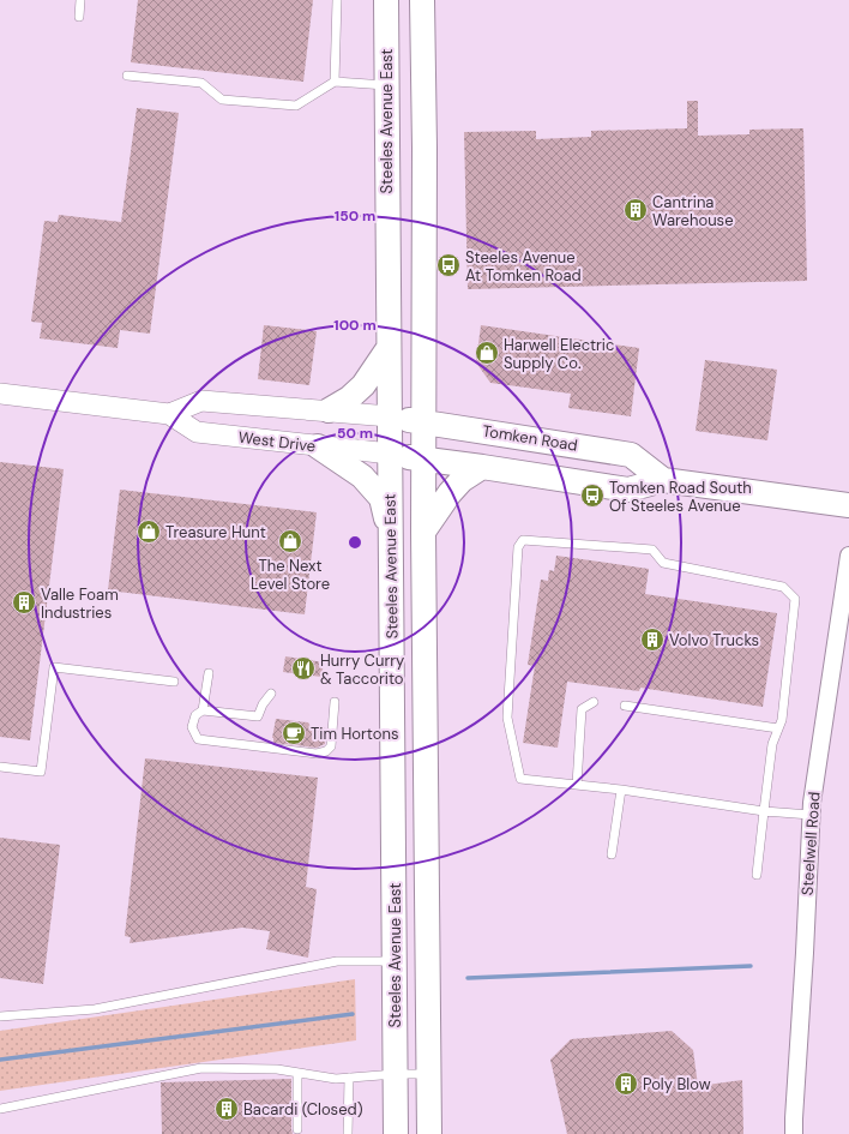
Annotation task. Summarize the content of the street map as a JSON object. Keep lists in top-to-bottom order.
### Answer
{
  "streets": {
    "main road": ["Steeles Avenue East", "Tomken Road"],
    "street": ["West Drive", "Steelwell Road"]
  },
  "crossings": [
    ["Steeles Avenue East", "Tomken Road"],
    ["Steeles Avenue East", "West Drive"],
    ["Tomken Road", "West Drive"]
  ],
  "places": {
    "building": [
      "Cantrina Warehouse",
      "Valle Foam Industries",
      "Volvo Trucks",
      "Poly Blow",
      "Bacardi (Closed)"
    ],
    "bus stop": ["Steeles Avenue At Tomken Road", "Tomken Road South Of Steeles Avenue"],
    "shop": ["Harwell Electric Supply Co.", "Treasure Hunt", "The Next Level Store"],
    "restaurant": ["Hurry Curry & Taccorito"],
    "cafe": ["Tim Hortons"]
  },
  "rings": ["150 m", "100 m", "50 m"]
}
